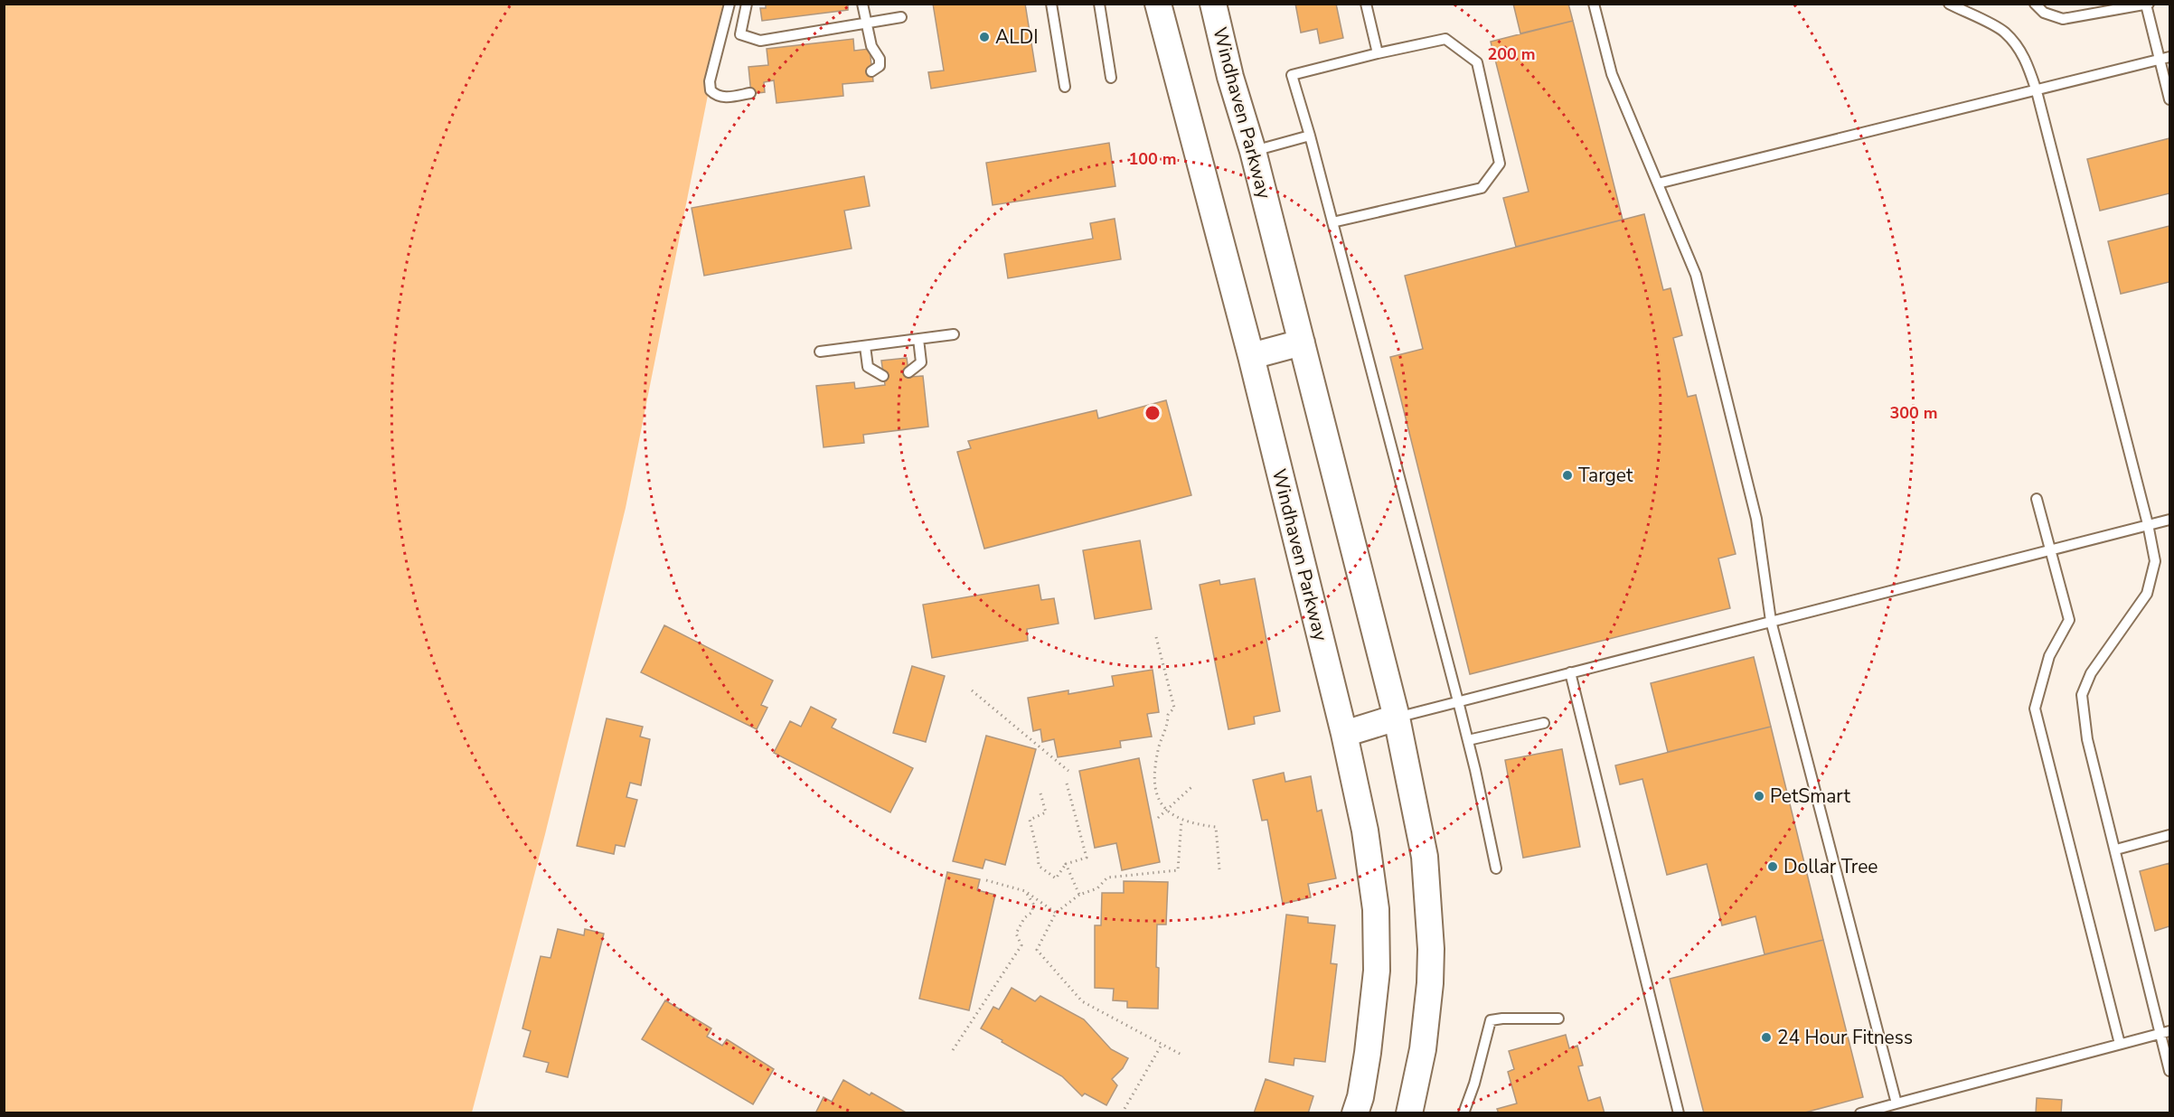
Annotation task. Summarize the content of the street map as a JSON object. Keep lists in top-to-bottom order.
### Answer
{
  "streets": {
    "main road": ["Windhaven Parkway"]
  },
  "places": [
    "ALDI",
    "Target",
    "PetSmart",
    "Dollar Tree",
    "24 Hour Fitness"
  ],
  "rings": ["200 m", "100 m", "300 m"]
}
